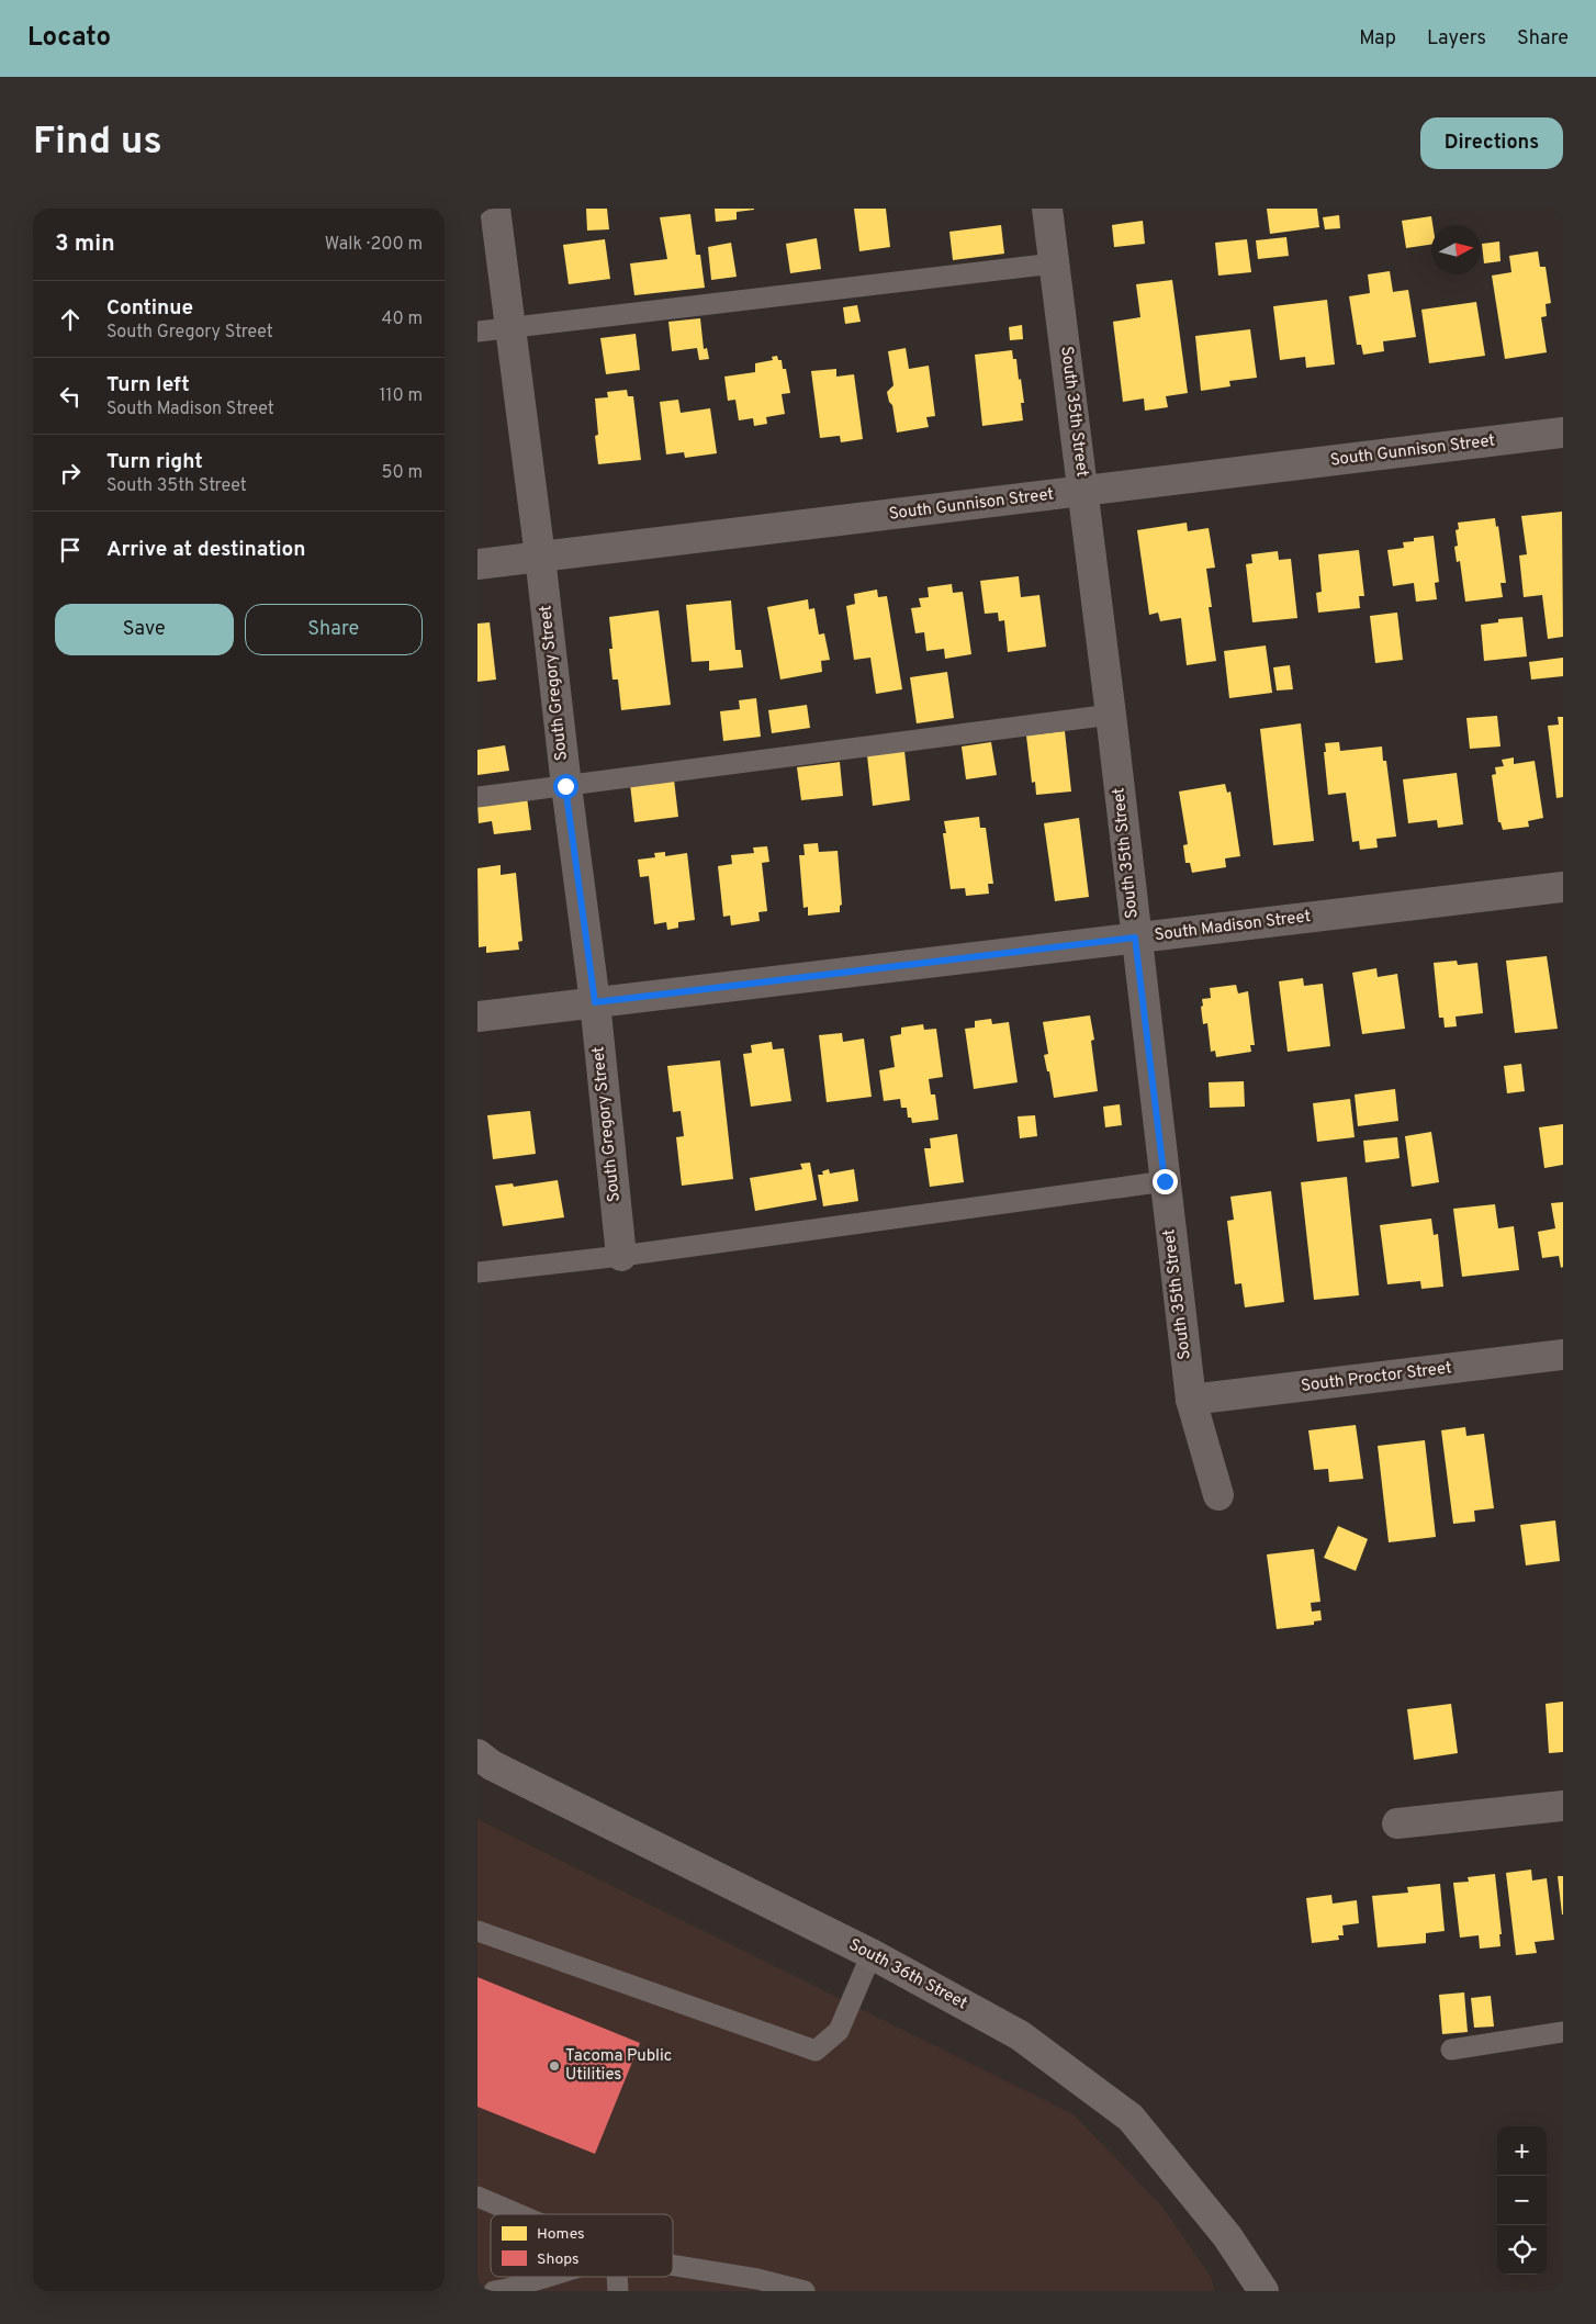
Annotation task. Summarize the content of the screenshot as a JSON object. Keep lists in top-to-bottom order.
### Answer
{
  "streets": {
    "street": [
      "South 35th Street",
      "South Gunnison Street",
      "South Gregory Street",
      "South Madison Street",
      "South Proctor Street",
      "South 36th Street"
    ]
  },
  "crossings": [
    ["South 35th Street", "South Gunnison Street"],
    ["South 35th Street", "South Madison Street"],
    ["South 35th Street", "South Proctor Street"],
    ["South Gunnison Street", "South Gregory Street"],
    ["South Gregory Street", "South Madison Street"]
  ],
  "places": ["Tacoma Public Utilities"],
  "legend": ["Homes", "Shops"],
  "north": "right",
  "page": {
    "header": "Locato",
    "nav": ["Map", "Layers", "Share"],
    "buttons": [
      "Directions",
      ["Save", "Share"]
    ],
    "title": "Find us",
    "heading": ["3 min", "Walk · 200 m"],
    "list": [
      ["Continue", "South Gregory Street", "40 m"],
      ["Turn left", "South Madison Street", "110 m"],
      ["Turn right", "South 35th Street", "50 m"],
      "Arrive at destination"
    ],
    "map_buttons": ["+", "−"]
  }
}
